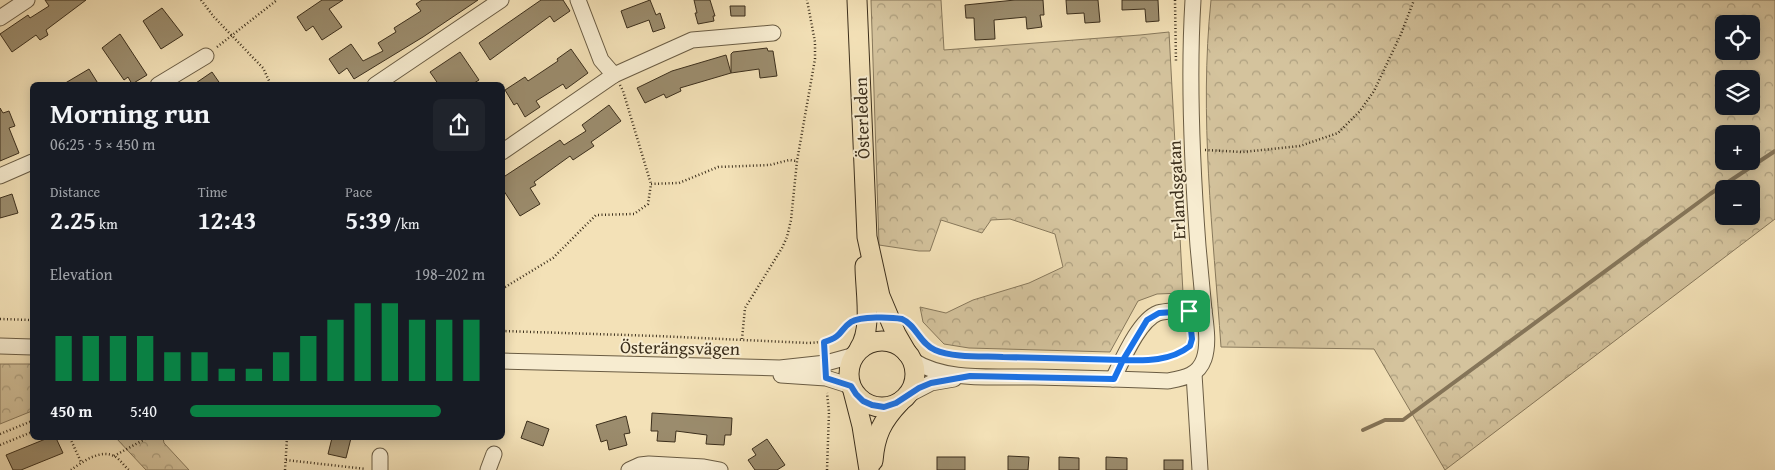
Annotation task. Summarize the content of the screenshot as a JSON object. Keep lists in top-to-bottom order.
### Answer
{
  "streets": {
    "main road": ["Österleden"],
    "street": ["Erlandsgatan", "Österängsvägen"]
  },
  "crossings": [
    ["Österleden", "Österängsvägen"]
  ],
  "page": {
    "map_buttons": ["+", "−"],
    "heading": ["Morning run", "06:25 · 5 × 450 m"],
    "stats": [
      ["Distance", "2.25 km"],
      ["Time", "12:43"],
      ["Pace", "5:39 /km"]
    ],
    "chart": ["Elevation", "198–202 m"],
    "list": [
      {
        "name": "450 m",
        "note": "5:40"
      }
    ]
  }
}
